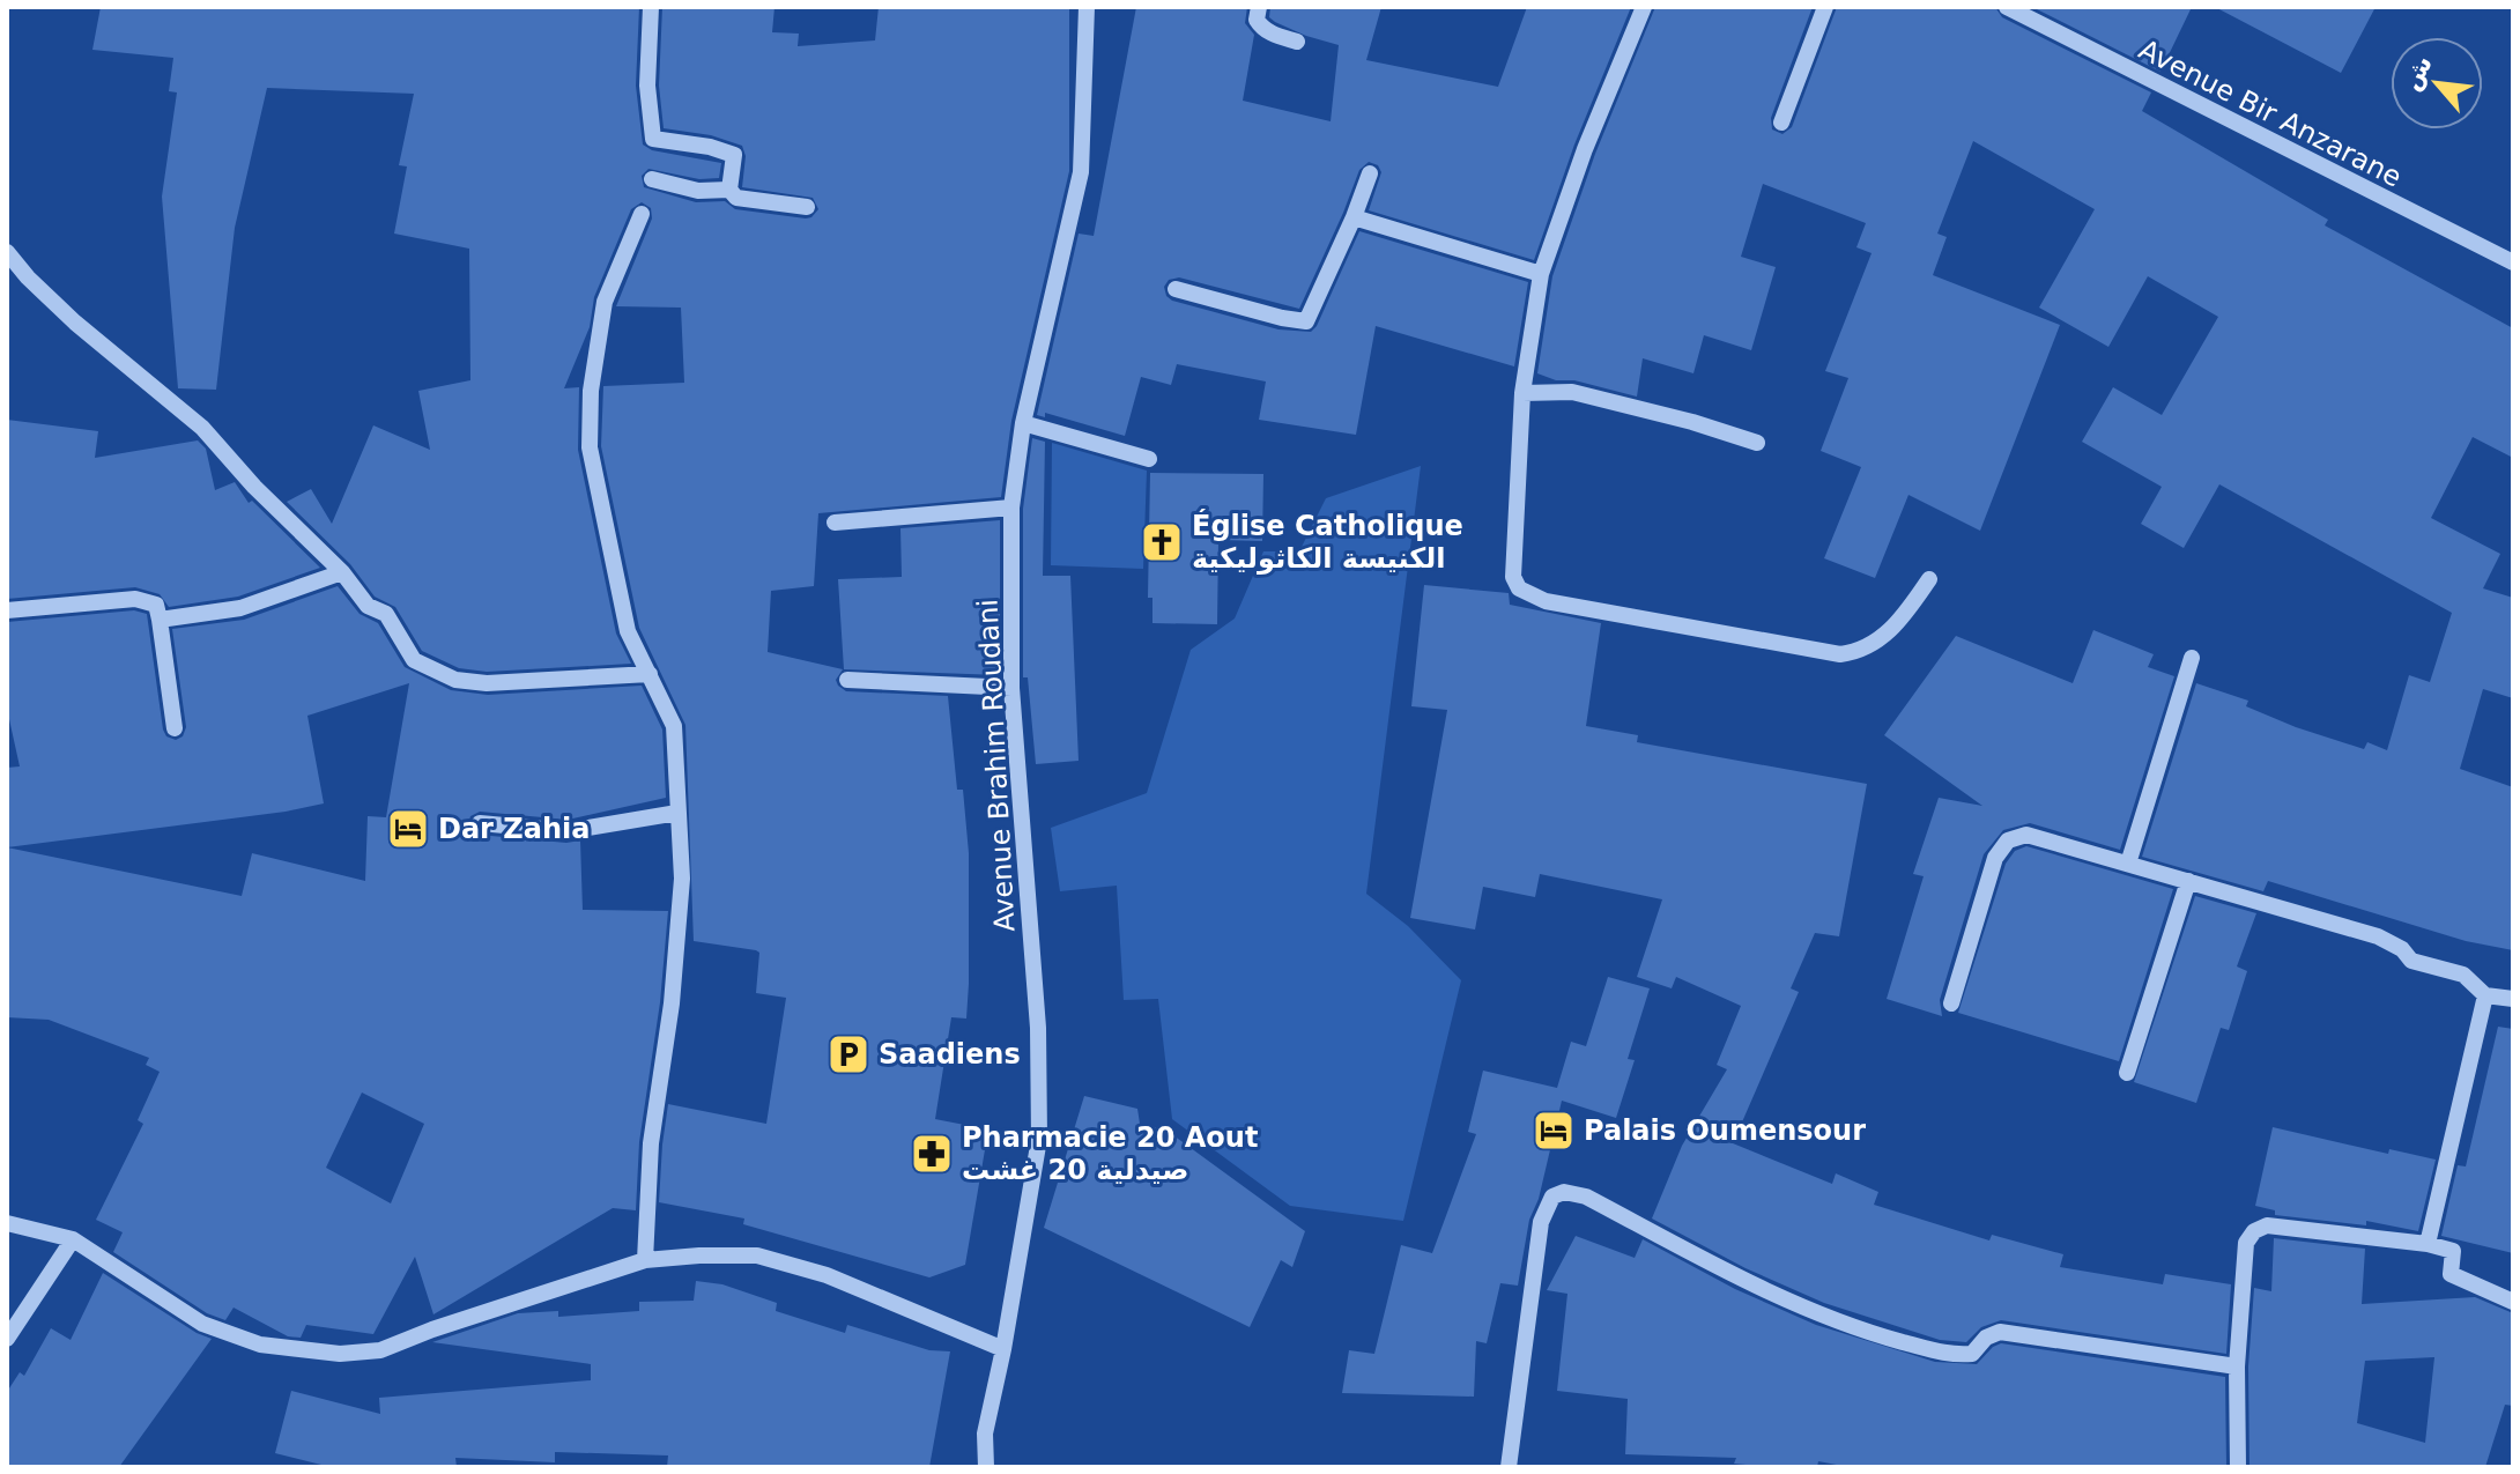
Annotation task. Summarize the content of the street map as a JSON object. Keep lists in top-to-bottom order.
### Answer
{
  "streets": {
    "street": ["Avenue Bir Anzarane", "Avenue Brahim Roudani"]
  },
  "places": {
    "church": ["Église Catholique الكنيسة الكاثوليكية"],
    "hotel": ["Dar Zahia", "Palais Oumensour"],
    "parking": ["Saadiens"],
    "pharmacy": ["Pharmacie 20 Aout صيدلية 20 غشت"]
  },
  "north": "top left"
}
